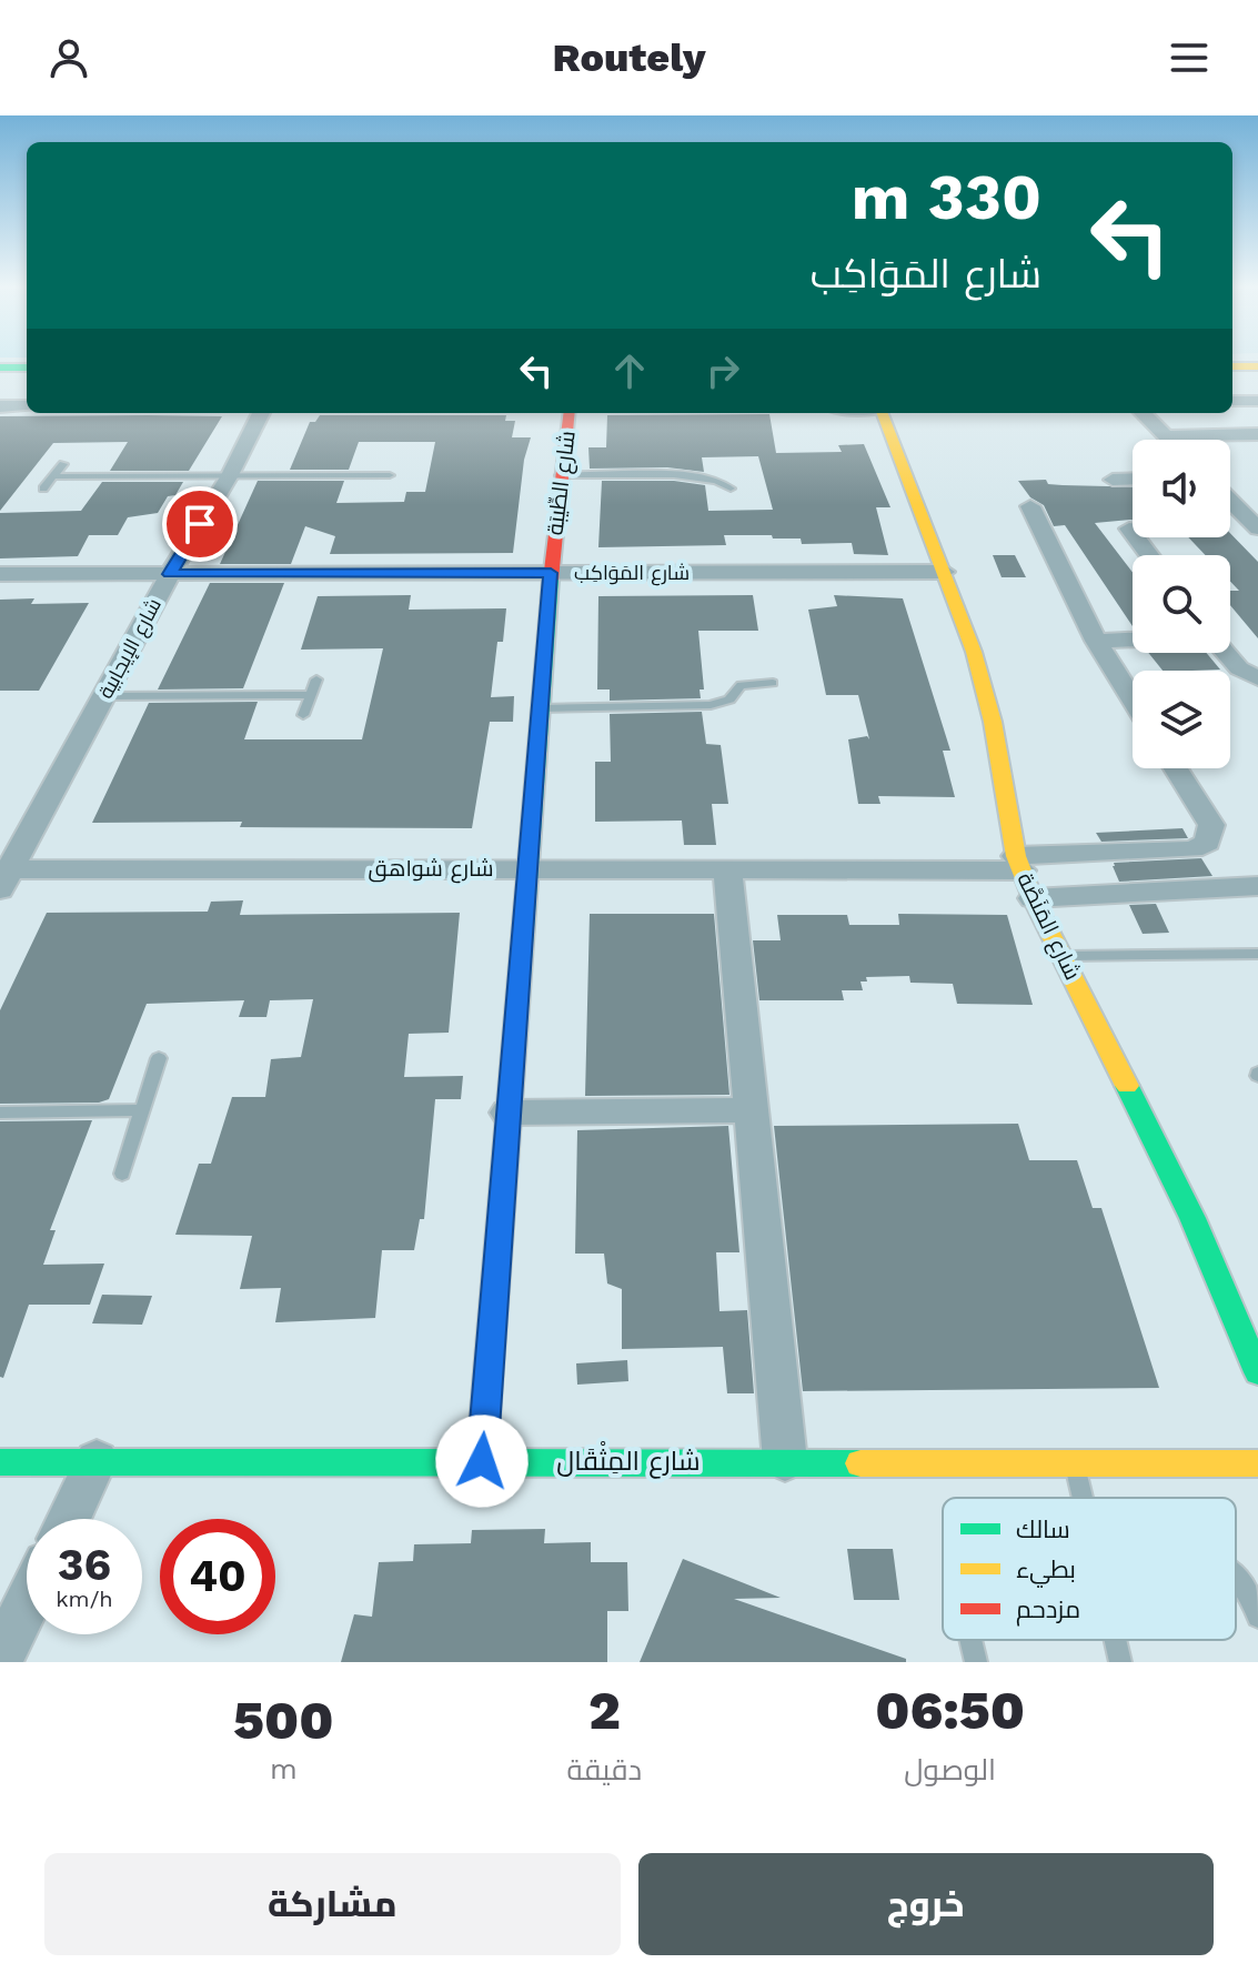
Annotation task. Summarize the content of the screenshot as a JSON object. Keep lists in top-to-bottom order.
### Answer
{
  "streets": {
    "street": [
      "شارع الطِّيبَة",
      "شارع المَوَاكِب",
      "شارع الإيجابية",
      "شارع شواهق",
      "شارع المَنَصَّة",
      "شارع المِثْقَال"
    ]
  },
  "crossings": [
    ["شارع الطِّيبَة", "شارع المَوَاكِب"],
    ["شارع الطِّيبَة", "شارع شواهق"],
    ["شارع الطِّيبَة", "شارع المِثْقَال"],
    ["شارع المَوَاكِب", "شارع الإيجابية"],
    ["شارع المَوَاكِب", "شارع المَنَصَّة"],
    ["شارع الإيجابية", "شارع شواهق"],
    ["شارع شواهق", "شارع المَنَصَّة"]
  ],
  "legend": ["سالك", "بطيء", "مزدحم"],
  "page": {
    "header": "Routely",
    "turn": ["330 m", "شارع المَوَاكِب"],
    "speed": "36 km/h",
    "limit": "40",
    "eta": [
      "06:50",
      "الوصول",
      "2",
      "دقيقة",
      "500",
      "m"
    ],
    "buttons": ["خروج", "مشاركة"]
  }
}
